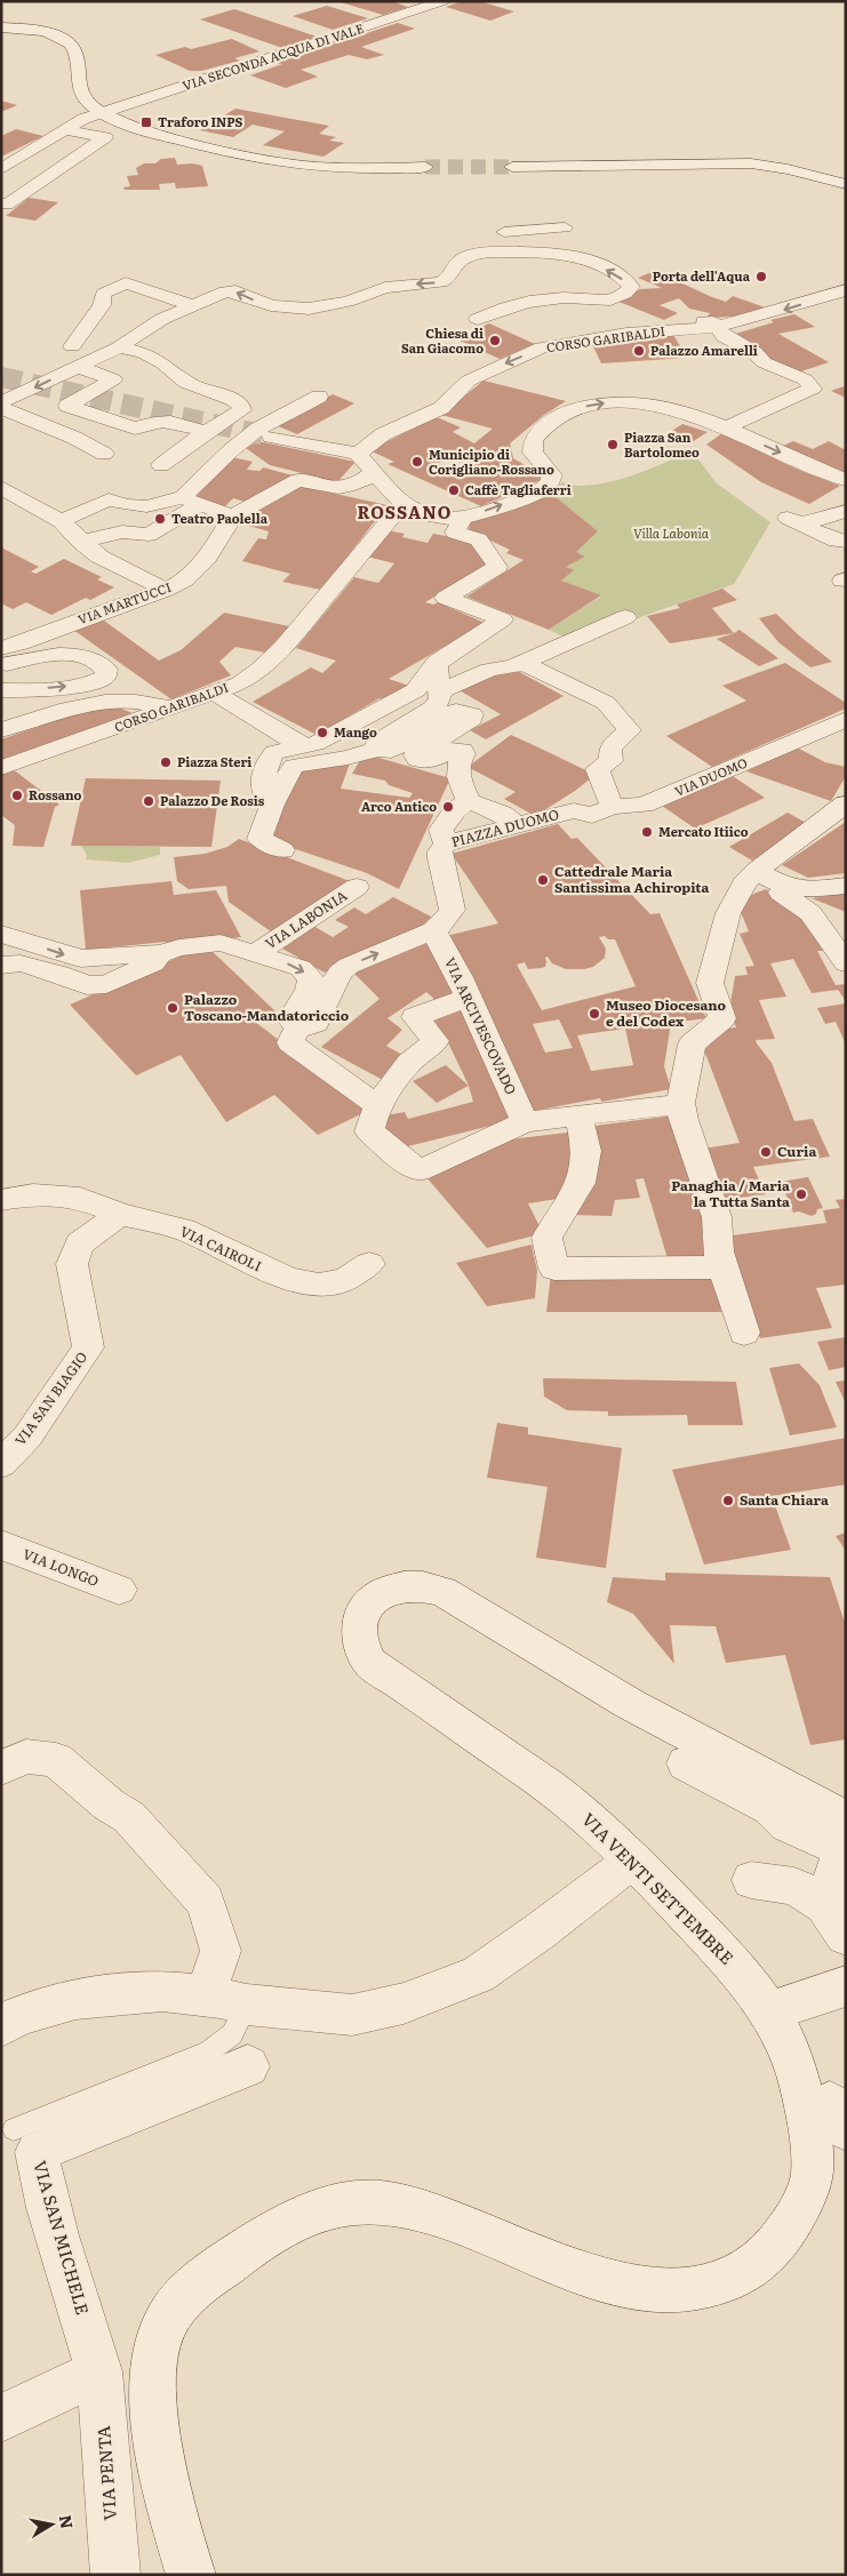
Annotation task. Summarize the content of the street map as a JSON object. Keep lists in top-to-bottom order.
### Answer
{
  "streets": {
    "street": [
      "VIA SECONDA ACQUA DI VALE",
      "CORSO GARIBALDI",
      "VIA MARTUCCI",
      "VIA DUOMO",
      "PIAZZA DUOMO",
      "VIA LABONIA",
      "VIA ARCIVESCOVADO",
      "VIA CAIROLI",
      "VIA SAN BIAGIO",
      "VIA LONGO",
      "VIA VENTI SETTEMBRE",
      "VIA SAN MICHELE",
      "VIA PENTA"
    ]
  },
  "crossings": [
    ["VIA DUOMO", "PIAZZA DUOMO"],
    ["PIAZZA DUOMO", "VIA ARCIVESCOVADO"],
    ["VIA CAIROLI", "VIA SAN BIAGIO"],
    ["VIA SAN MICHELE", "VIA PENTA"]
  ],
  "districts": ["ROSSANO"],
  "parks": ["Villa Labonia"],
  "places": {
    "transit": ["Traforo INPS"],
    "other": [
      "Porta dell'Aqua",
      "Chiesa di San Giacomo",
      "Palazzo Amarelli",
      "Piazza San Bartolomeo",
      "Municipio di Corigliano-Rossano",
      "Caffè Tagliaferri",
      "Teatro Paolella",
      "Mango",
      "Piazza Steri",
      "Rossano",
      "Palazzo De Rosis",
      "Arco Antico",
      "Mercato Itiico",
      "Cattedrale Maria Santissima Achiropita",
      "Palazzo Toscano-Mandatoriccio",
      "Museo Diocesano e del Codex",
      "Curia",
      "Panaghia / Maria la Tutta Santa",
      "Santa Chiara"
    ]
  },
  "north": "right"
}
